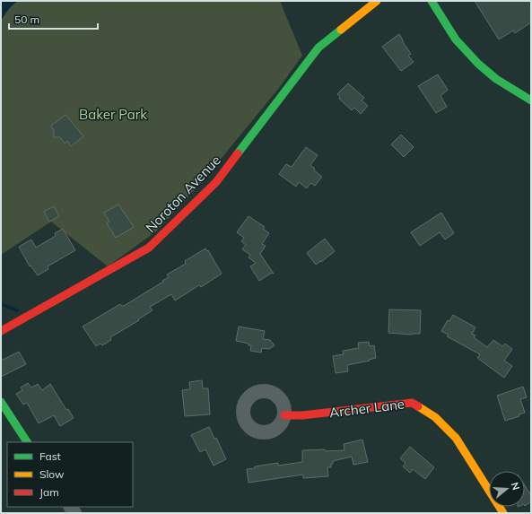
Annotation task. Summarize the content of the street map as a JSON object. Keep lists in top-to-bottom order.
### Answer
{
  "streets": {
    "main road": ["Noroton Avenue", "Archer Lane"]
  },
  "parks": ["Baker Park"],
  "legend": ["Fast", "Slow", "Jam"],
  "scale_bar": "50 m",
  "north": "right"
}
